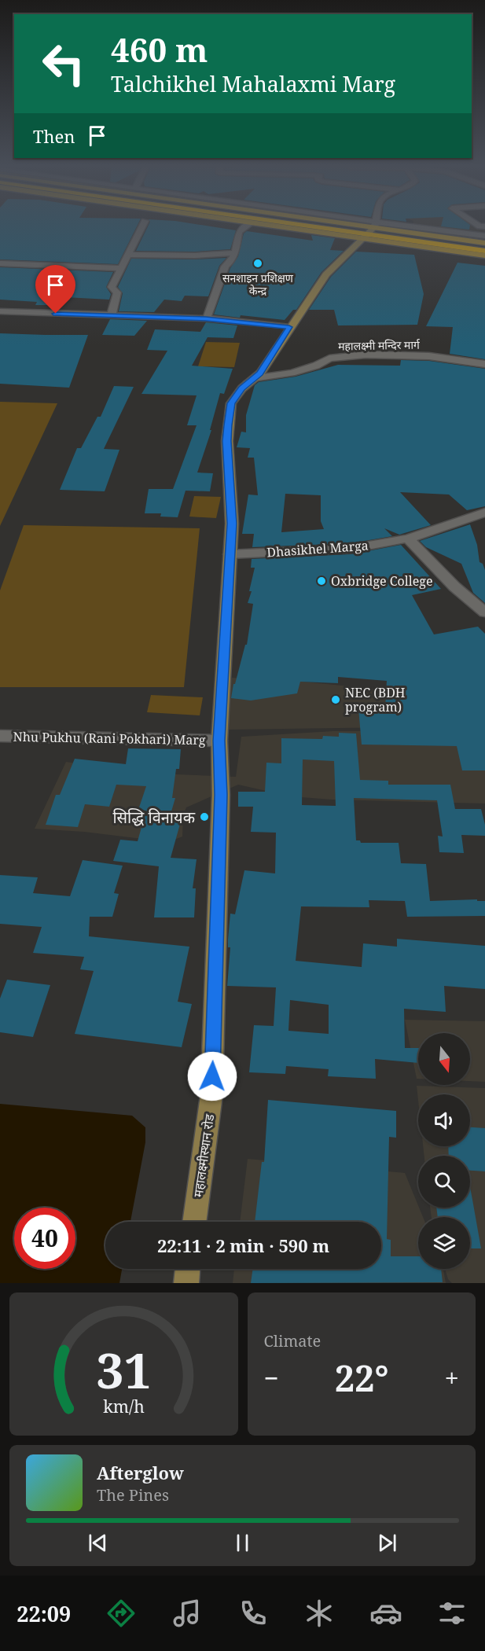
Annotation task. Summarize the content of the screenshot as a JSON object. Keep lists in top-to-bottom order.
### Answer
{
  "streets": {
    "street": [
      "महालक्ष्मी मन्दिर मार्ग",
      "Dhasikhel Marga",
      "Nhu Pukhu (Rani Pokhari) Marg",
      "महालक्ष्मीस्थान रोड"
    ]
  },
  "crossings": [
    ["महालक्ष्मी मन्दिर मार्ग", "महालक्ष्मीस्थान रोड"],
    ["Dhasikhel Marga", "महालक्ष्मीस्थान रोड"],
    ["Nhu Pukhu (Rani Pokhari) Marg", "महालक्ष्मीस्थान रोड"]
  ],
  "places": [
    "सनशाइन प्रशिक्षण केन्द्र",
    "Oxbridge College",
    "NEC (BDH program)",
    "सिद्धि विनायक"
  ],
  "north": "bottom",
  "page": {
    "turn": ["460 m", "Talchikhel Mahalaxmi Marg"],
    "then": "Then",
    "limit": "40",
    "trip": "22:11 · 2 min · 590 m",
    "tile": "Climate",
    "heat": ["−", "22°", "+"],
    "song": ["Afterglow", "The Pines"],
    "tabs": "22:09",
    "gauge": ["31", "km/h"]
  }
}
